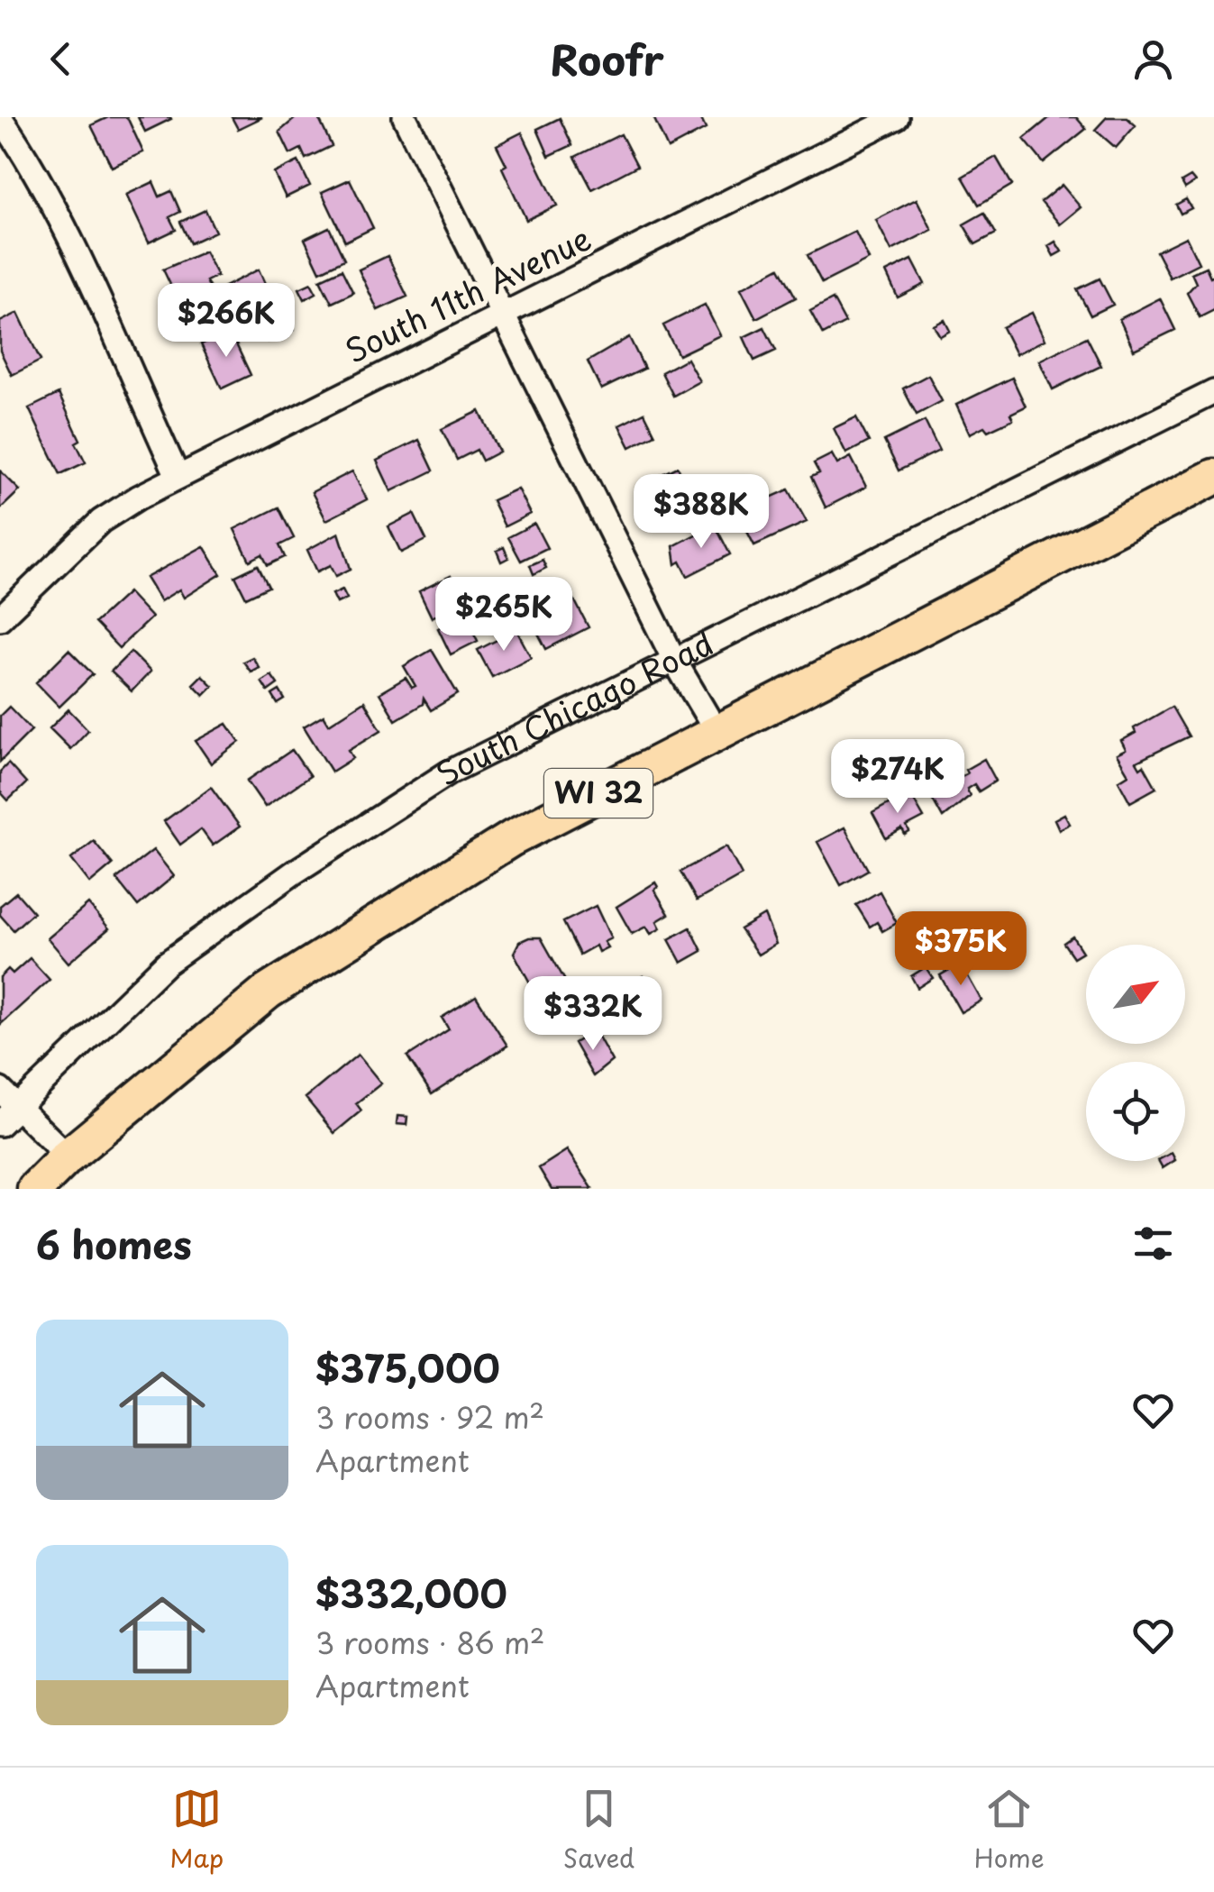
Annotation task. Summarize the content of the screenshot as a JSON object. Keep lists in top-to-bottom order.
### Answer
{
  "streets": {
    "main road": ["WI 32"],
    "street": ["South 11th Avenue", "South Chicago Road"]
  },
  "north": "top right",
  "page": {
    "header": "Roofr",
    "price": [
      "$266K",
      "$388K",
      "$265K",
      "$274K",
      "$375K",
      "$332K"
    ],
    "heading": "6 homes",
    "list": [
      {
        "name": "$375,000",
        "note": "3 rooms · 92 m² · Apartment"
      },
      {
        "name": "$332,000",
        "note": "3 rooms · 86 m² · Apartment"
      }
    ],
    "tabs": ["Map", "Saved", "Home"]
  }
}
